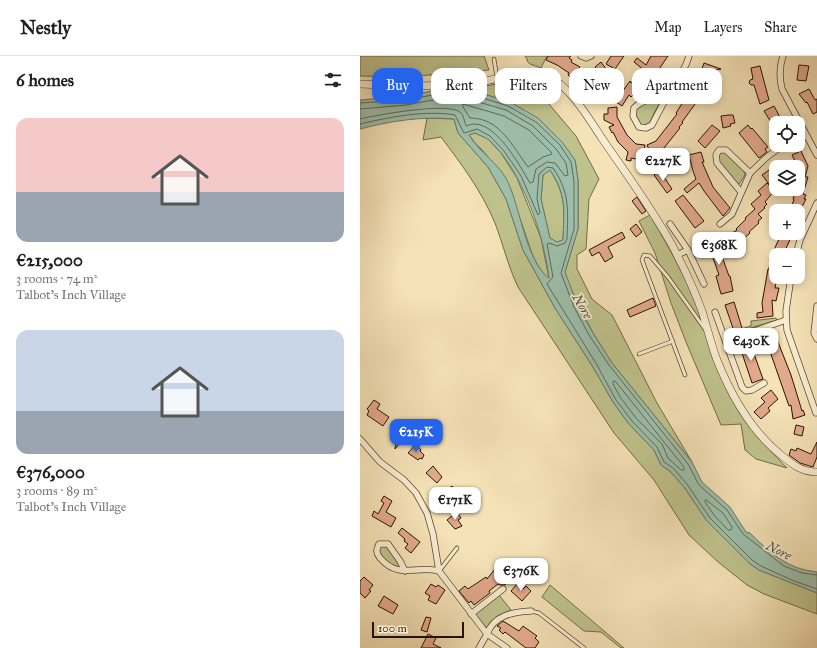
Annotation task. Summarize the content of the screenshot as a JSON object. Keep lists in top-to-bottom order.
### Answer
{
  "water": ["Nore"],
  "scale_bar": "100 m",
  "page": {
    "header": "Nestly",
    "nav": ["Map", "Layers", "Share"],
    "heading": "6 homes",
    "chip": [
      "Buy",
      "Rent",
      "Filters",
      "New",
      "Apartment"
    ],
    "list": [
      {
        "name": "€215,000",
        "note": "3 rooms · 74 m² · Talbot's Inch Village"
      },
      {
        "name": "€376,000",
        "note": "3 rooms · 89 m² · Talbot's Inch Village"
      }
    ],
    "map_buttons": ["+", "−"],
    "price": [
      "€227K",
      "€368K",
      "€430K",
      "€215K",
      "€171K",
      "€376K"
    ],
    "scale": "100 m"
  }
}
